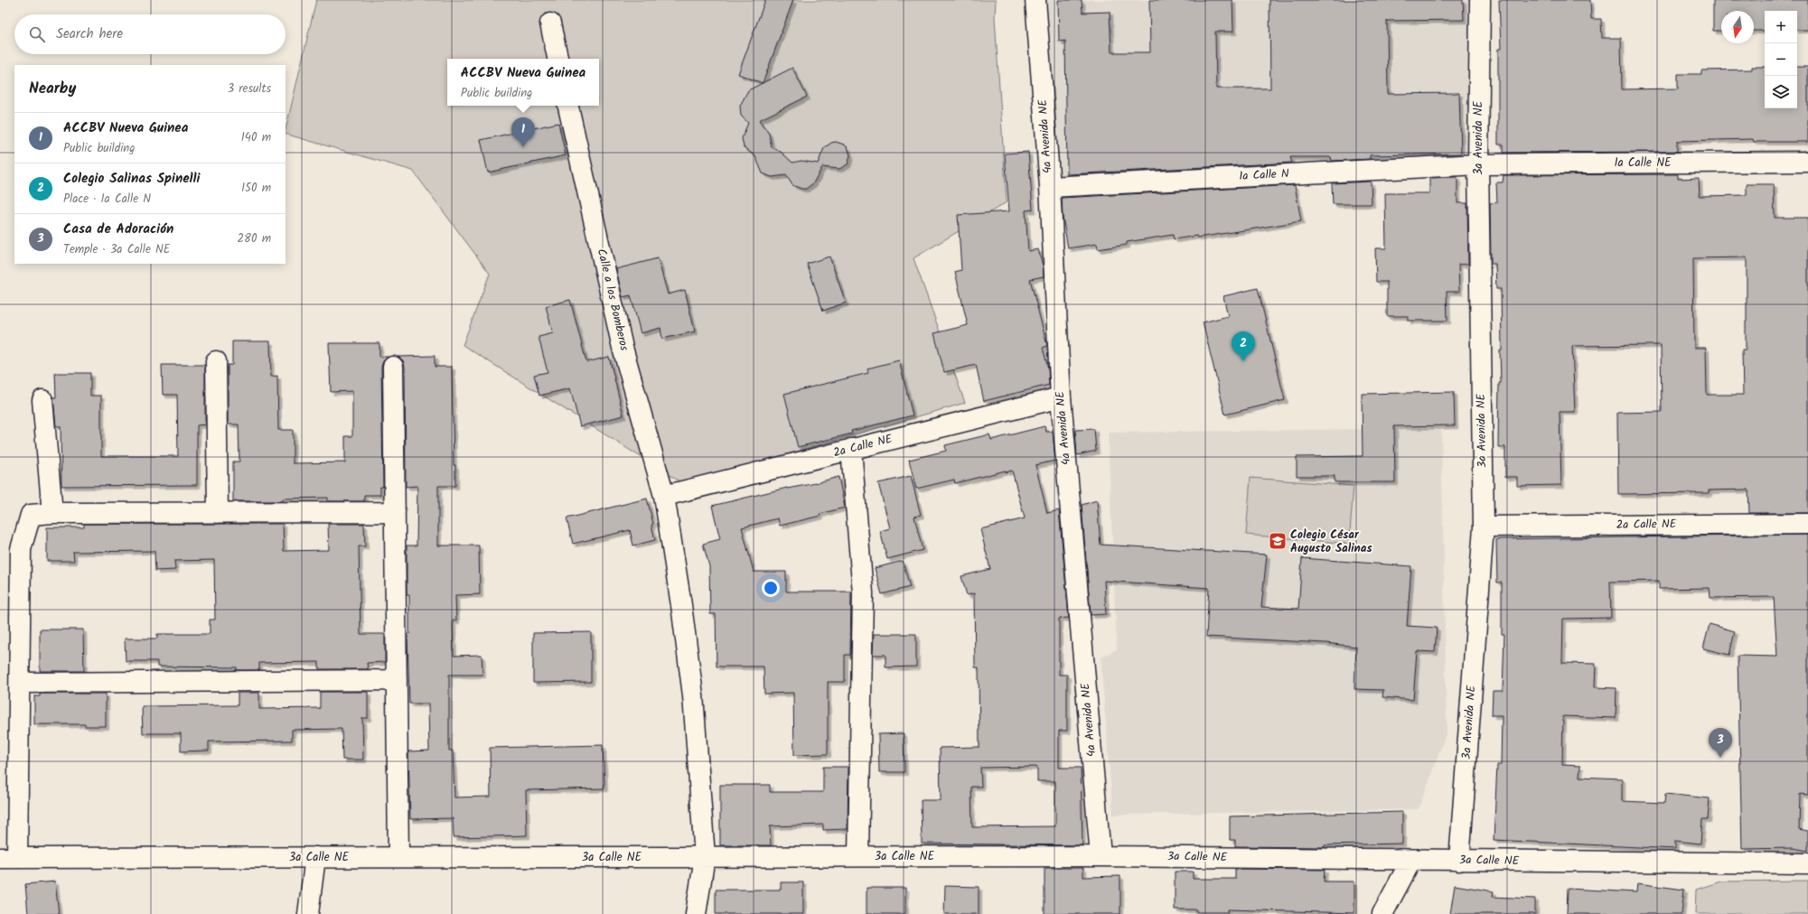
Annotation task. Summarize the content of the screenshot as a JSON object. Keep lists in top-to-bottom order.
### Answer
{
  "streets": {
    "main road": [
      "4a Avenida NE",
      "3a Avenida NE",
      "1a Calle NE",
      "1a Calle N",
      "Calle a los Bomberos",
      "2a Calle NE",
      "3a Calle NE"
    ]
  },
  "crossings": [
    ["4a Avenida NE", "1a Calle N"],
    ["4a Avenida NE", "2a Calle NE"],
    ["4a Avenida NE", "3a Calle NE"],
    ["3a Avenida NE", "1a Calle NE"],
    ["3a Avenida NE", "1a Calle N"],
    ["3a Avenida NE", "2a Calle NE"],
    ["3a Avenida NE", "3a Calle NE"],
    ["1a Calle NE", "1a Calle N"],
    ["Calle a los Bomberos", "2a Calle NE"],
    ["Calle a los Bomberos", "3a Calle NE"]
  ],
  "places": {
    "school or university": ["Colegio César Augusto Salinas"]
  },
  "north": "bottom",
  "page": {
    "map_buttons": ["+", "−"],
    "search": "Search here",
    "popup": ["ACCBV Nueva Guinea", "Public building"],
    "heading": ["Nearby", "3 results"],
    "list": [
      {
        "mark": "1",
        "name": "ACCBV Nueva Guinea",
        "note": "Public building",
        "value": "140 m"
      },
      {
        "mark": "2",
        "name": "Colegio Salinas Spinelli",
        "note": "Place · 1a Calle N",
        "value": "150 m"
      },
      {
        "mark": "3",
        "name": "Casa de Adoración",
        "note": "Temple · 3a Calle NE",
        "value": "280 m"
      }
    ],
    "pins": ["1", "2", "3"]
  }
}
